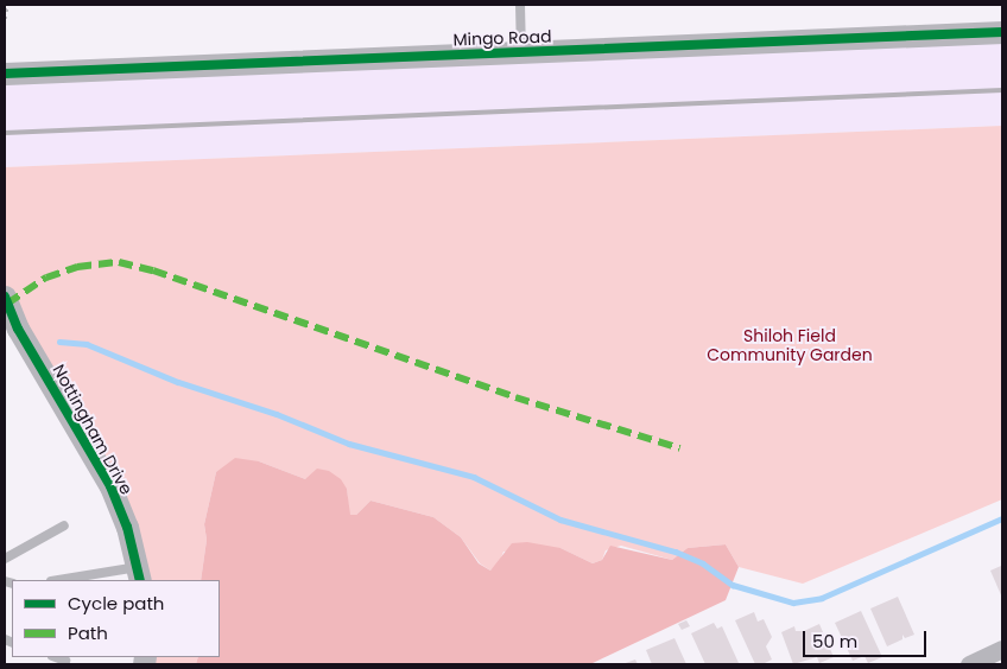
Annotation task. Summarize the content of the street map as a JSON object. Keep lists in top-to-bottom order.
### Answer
{
  "streets": {
    "street": ["Mingo Road", "Nottingham Drive"]
  },
  "parks": ["Shiloh Field Community Garden"],
  "legend": ["Cycle path", "Path"],
  "scale_bar": "50 m"
}
